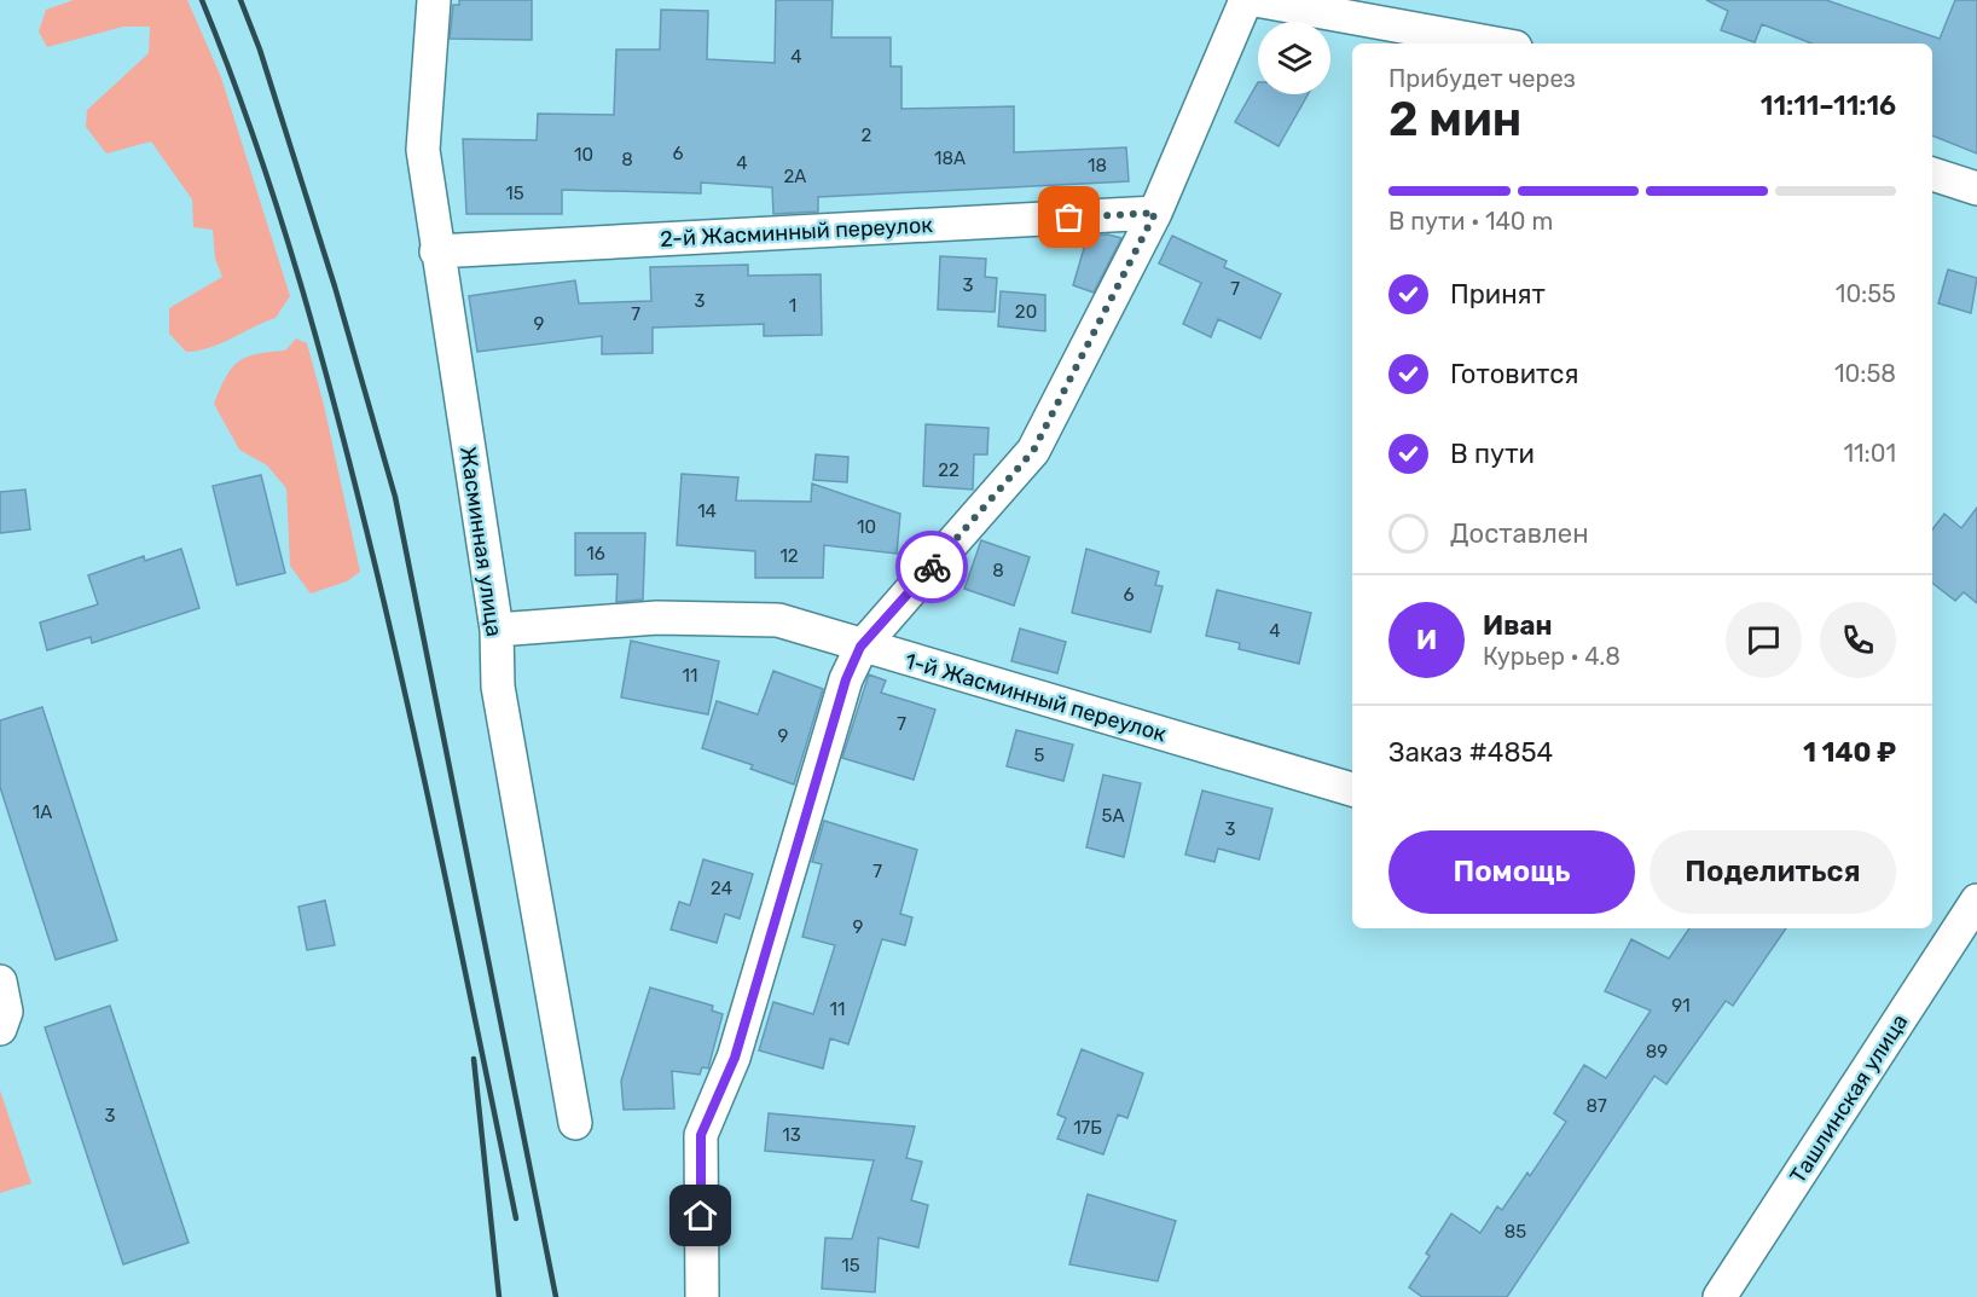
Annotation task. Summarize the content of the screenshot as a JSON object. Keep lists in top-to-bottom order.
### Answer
{
  "streets": {
    "street": [
      "2-й Жасминный переулок",
      "Жасминная улица",
      "1-й Жасминный переулок",
      "Ташлинская улица"
    ]
  },
  "crossings": [
    ["2-й Жасминный переулок", "Жасминная улица"],
    ["Жасминная улица", "1-й Жасминный переулок"]
  ],
  "house_numbers": [
    "4",
    "2",
    "6",
    "10",
    "18А",
    "8",
    "4",
    "18",
    "2А",
    "15",
    "3",
    "7",
    "3",
    "1",
    "20",
    "7",
    "9",
    "22",
    "14",
    "10",
    "16",
    "12",
    "8",
    "6",
    "4",
    "11",
    "7",
    "9",
    "5",
    "1А",
    "5А",
    "3",
    "7",
    "24",
    "9",
    "91",
    "11",
    "89",
    "87",
    "3",
    "17Б",
    "13",
    "85",
    "15"
  ],
  "page": {
    "heading": ["2 мин", "Прибудет через", "11:11–11:16"],
    "panel": [
      "Иван",
      "Курьер · 4.8",
      "Заказ #4854",
      "1 140 ₽"
    ],
    "bar": "В пути · 140 m",
    "list": [
      ["Принят", "10:55"],
      ["Готовится", "10:58"],
      ["В пути", "11:01"],
      "Доставлен"
    ],
    "round": "И",
    "buttons": ["Помощь", "Поделиться"]
  }
}
